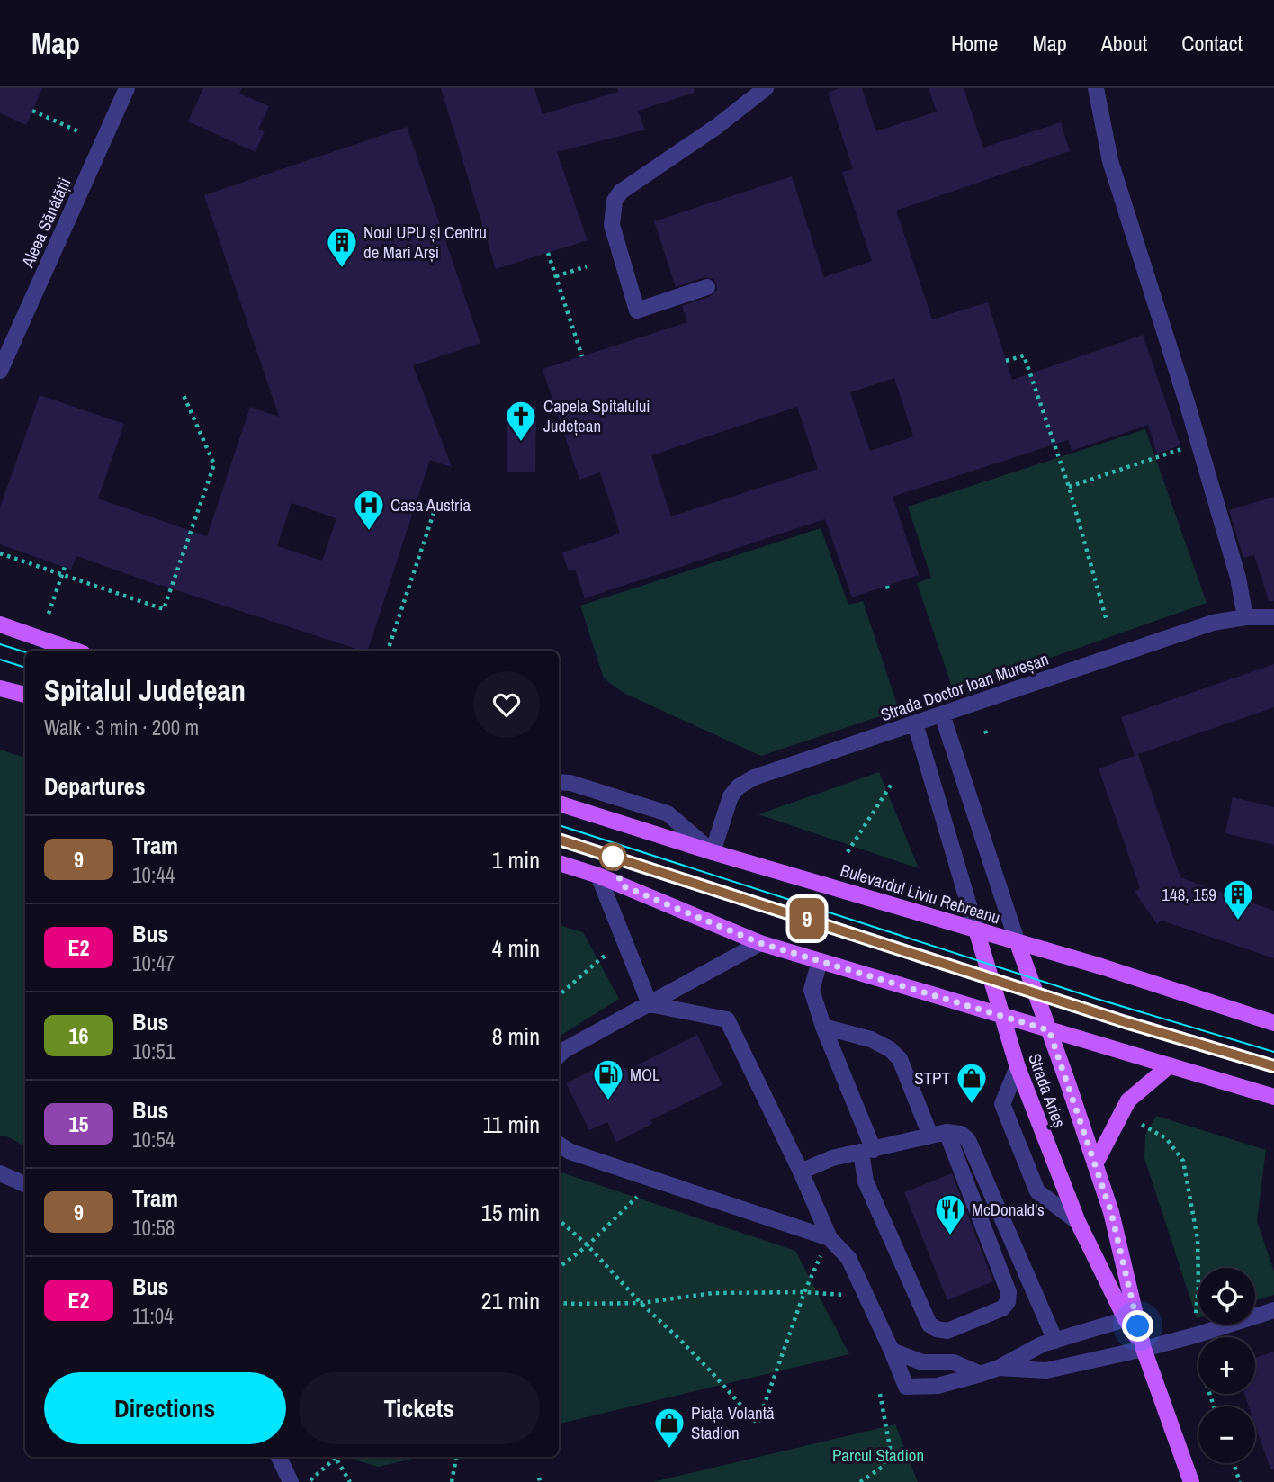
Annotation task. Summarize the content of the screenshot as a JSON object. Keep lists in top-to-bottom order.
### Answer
{
  "streets": {
    "main road": ["Bulevardul Liviu Rebreanu", "Strada Arieș"],
    "street": ["Aleea Sănătății", "Strada Doctor Ioan Mureșan"]
  },
  "crossings": [
    ["Strada Doctor Ioan Mureșan", "Bulevardul Liviu Rebreanu"],
    ["Strada Doctor Ioan Mureșan", "Strada Arieș"],
    ["Bulevardul Liviu Rebreanu", "Strada Arieș"]
  ],
  "parks": ["Parcul Stadion"],
  "places": {
    "building": ["Noul UPU și Centru de Mari Arși", "148, 159"],
    "church": ["Capela Spitalului Județean"],
    "hospital": ["Casa Austria"],
    "fuel station": ["MOL"],
    "shop": ["STPT", "Piața Volantă Stadion"],
    "restaurant": ["McDonald's"]
  },
  "lines": ["tram line 9"],
  "page": {
    "header": "Map",
    "nav": [
      "Home",
      "Map",
      "About",
      "Contact"
    ],
    "on_map": "9",
    "heading": [
      ["Spitalul Județean", "Walk · 3 min · 200 m"],
      "Departures"
    ],
    "list": [
      {
        "mark": "9",
        "name": "Tram",
        "note": "10:44",
        "value": "1 min"
      },
      {
        "mark": "E2",
        "name": "Bus",
        "note": "10:47",
        "value": "4 min"
      },
      {
        "mark": "16",
        "name": "Bus",
        "note": "10:51",
        "value": "8 min"
      },
      {
        "mark": "15",
        "name": "Bus",
        "note": "10:54",
        "value": "11 min"
      },
      {
        "mark": "9",
        "name": "Tram",
        "note": "10:58",
        "value": "15 min"
      },
      {
        "mark": "E2",
        "name": "Bus",
        "note": "11:04",
        "value": "21 min"
      }
    ],
    "map_buttons": ["+", "−"],
    "buttons": ["Directions", "Tickets"]
  }
}
